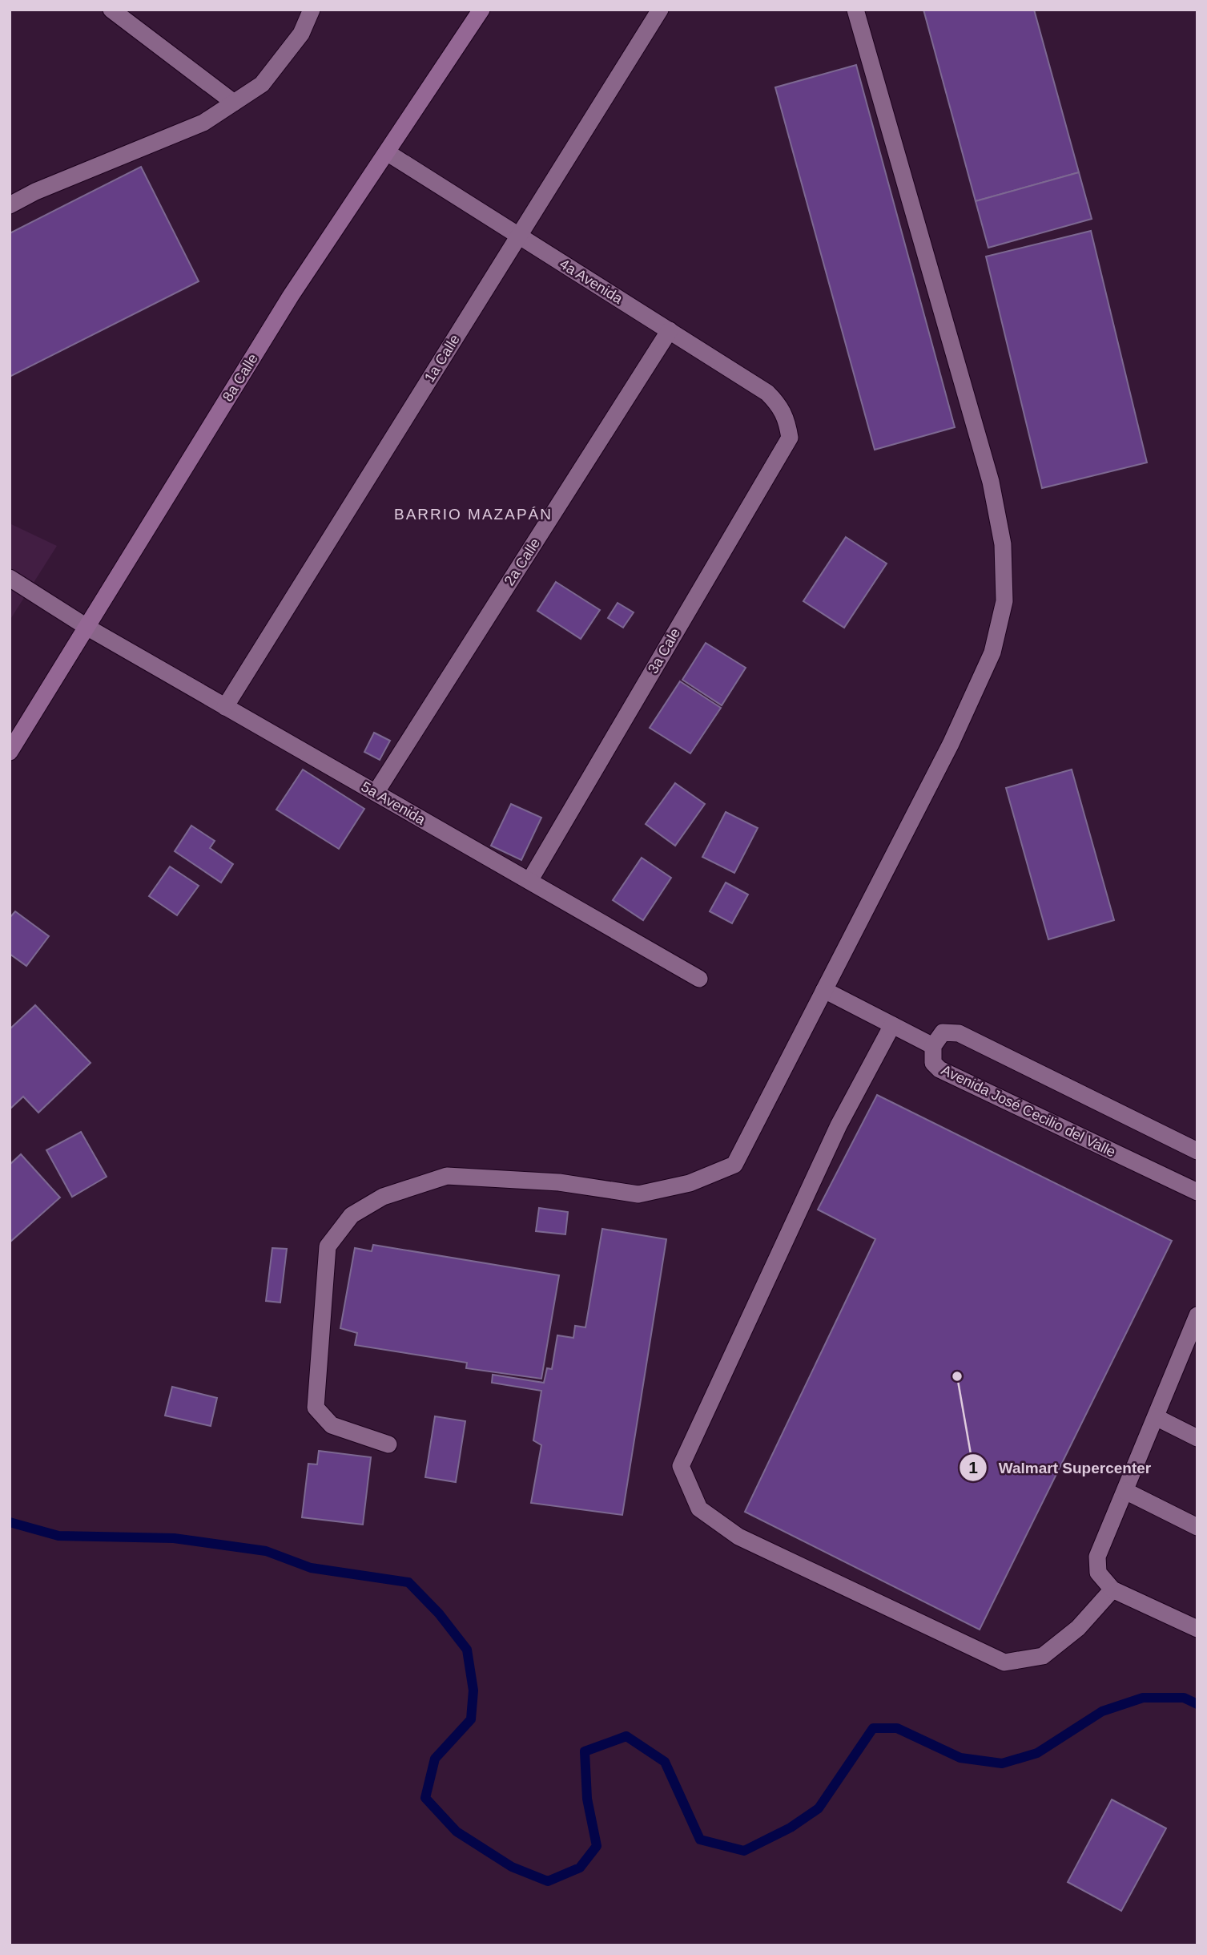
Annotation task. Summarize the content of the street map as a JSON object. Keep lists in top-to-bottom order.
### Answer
{
  "streets": {
    "street": [
      "4a Avenida",
      "1a Calle",
      "8a Calle",
      "2a Calle",
      "3a Cale",
      "5a Avenida",
      "Avenida José Cecilio del Valle"
    ]
  },
  "crossings": [
    ["4a Avenida", "1a Calle"],
    ["4a Avenida", "8a Calle"],
    ["4a Avenida", "2a Calle"],
    ["4a Avenida", "3a Cale"],
    ["1a Calle", "5a Avenida"],
    ["8a Calle", "5a Avenida"],
    ["2a Calle", "5a Avenida"],
    ["3a Cale", "5a Avenida"]
  ],
  "districts": ["BARRIO MAZAPÁN"],
  "places": ["Walmart Supercenter"]
}
